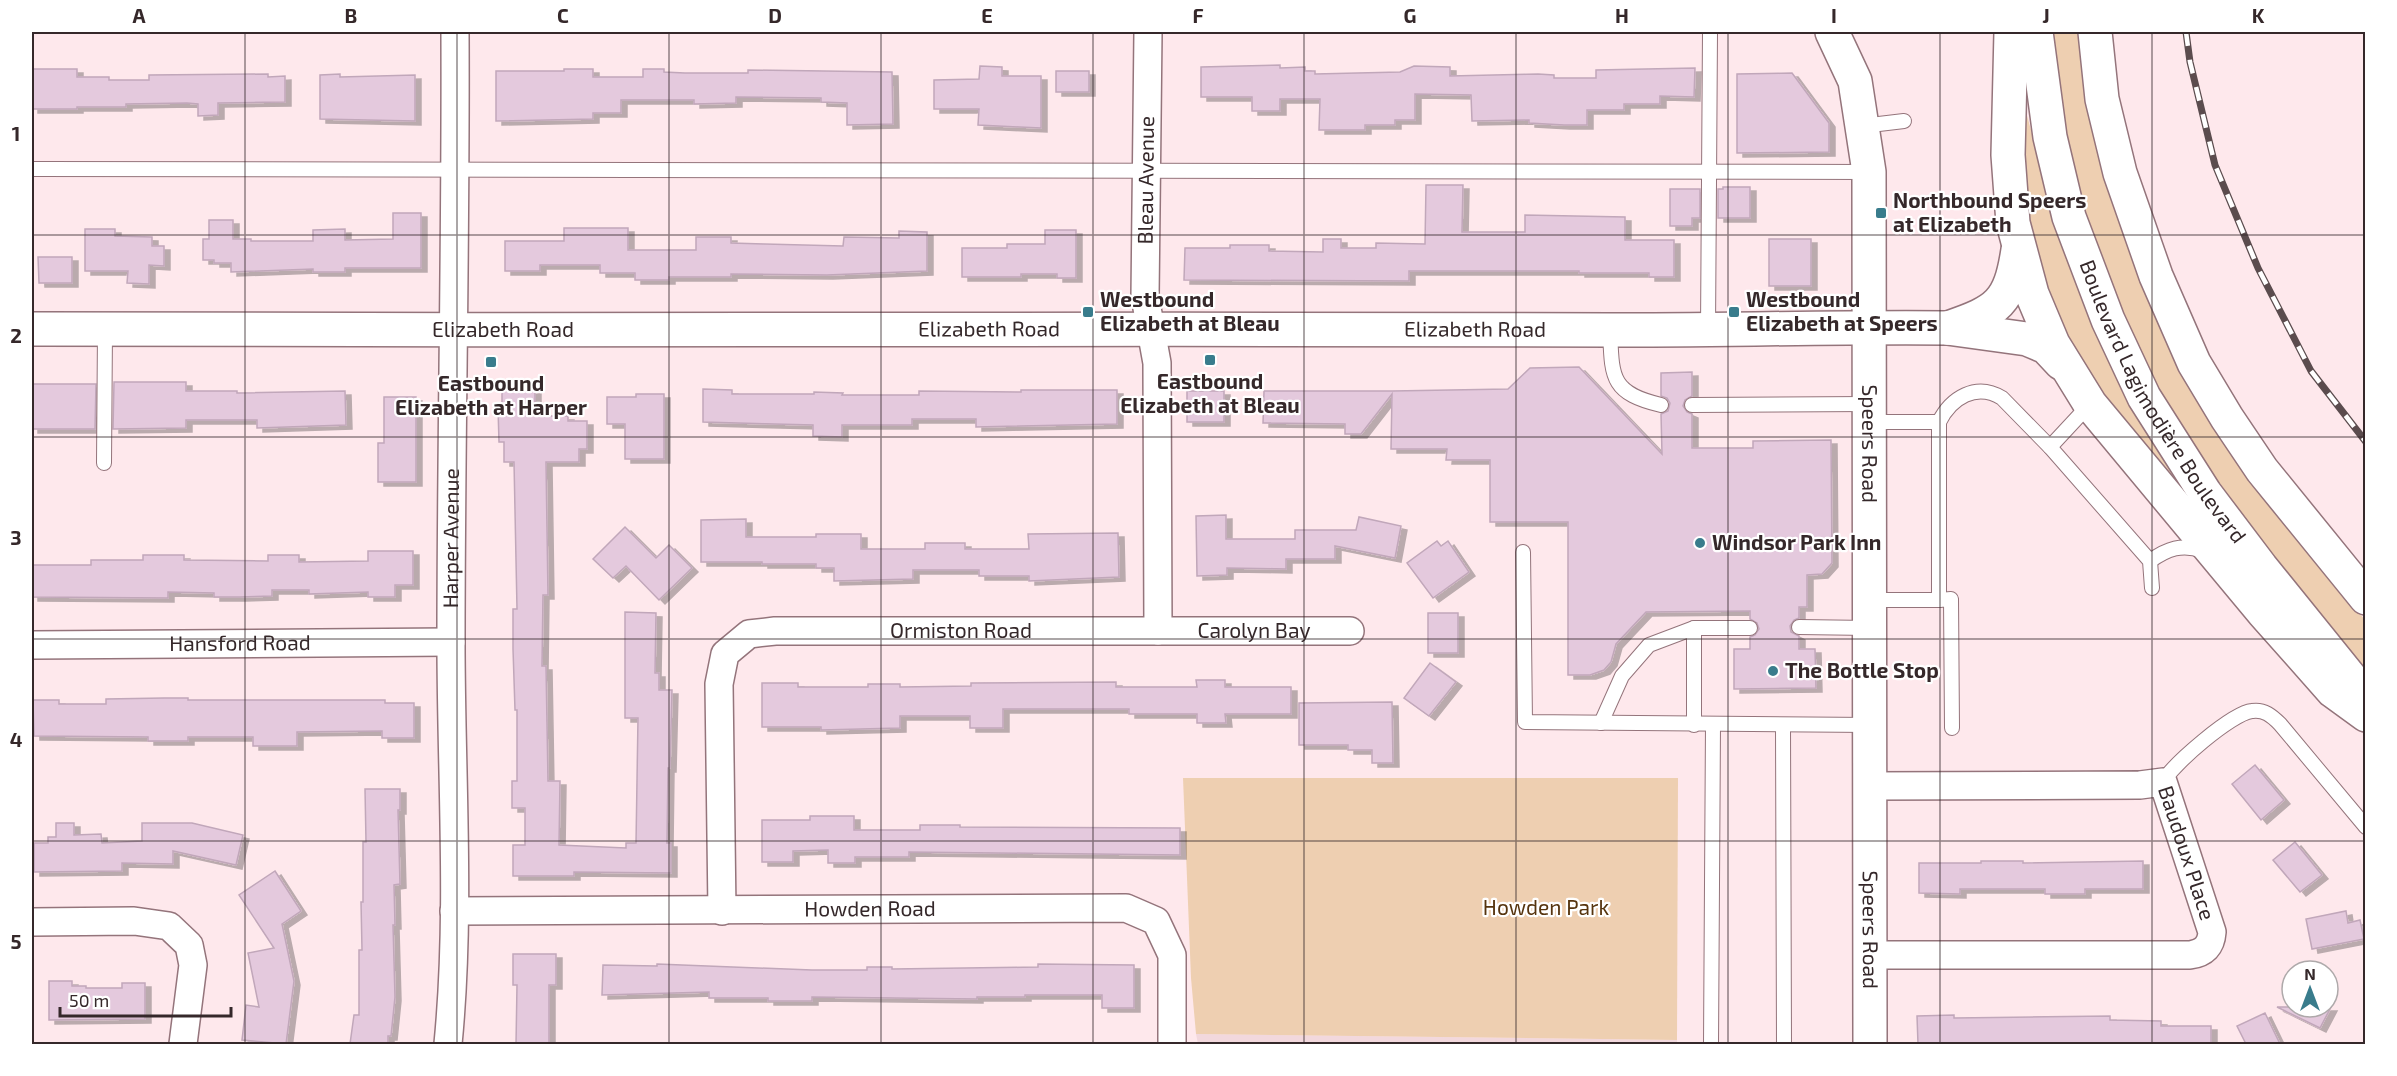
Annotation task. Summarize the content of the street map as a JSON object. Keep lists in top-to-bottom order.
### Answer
{
  "streets": {
    "street": [
      "Bleau Avenue",
      "Elizabeth Road",
      "Boulevard Lagimodière Boulevard",
      "Speers Road",
      "Harper Avenue",
      "Ormiston Road",
      "Carolyn Bay",
      "Hansford Road",
      "Baudoux Place",
      "Howden Road"
    ]
  },
  "crossings": [
    ["Bleau Avenue", "Elizabeth Road"],
    ["Elizabeth Road", "Speers Road"],
    ["Elizabeth Road", "Harper Avenue"],
    ["Speers Road", "Baudoux Place"],
    ["Harper Avenue", "Hansford Road"],
    ["Harper Avenue", "Howden Road"],
    ["Ormiston Road", "Carolyn Bay"],
    ["Ormiston Road", "Howden Road"]
  ],
  "parks": ["Howden Park"],
  "places": {
    "transit": [
      "Northbound Speers at Elizabeth",
      "Westbound Elizabeth at Bleau",
      "Westbound Elizabeth at Speers",
      "Eastbound Elizabeth at Bleau",
      "Eastbound Elizabeth at Harper"
    ],
    "other": ["Windsor Park Inn", "The Bottle Stop"]
  },
  "scale_bar": "50 m",
  "north": "top",
  "grid": {
    "columns": [
      "A",
      "B",
      "C",
      "D",
      "E",
      "F",
      "G",
      "H",
      "I",
      "J",
      "K"
    ],
    "rows": [
      "1",
      "2",
      "3",
      "4",
      "5"
    ]
  }
}
